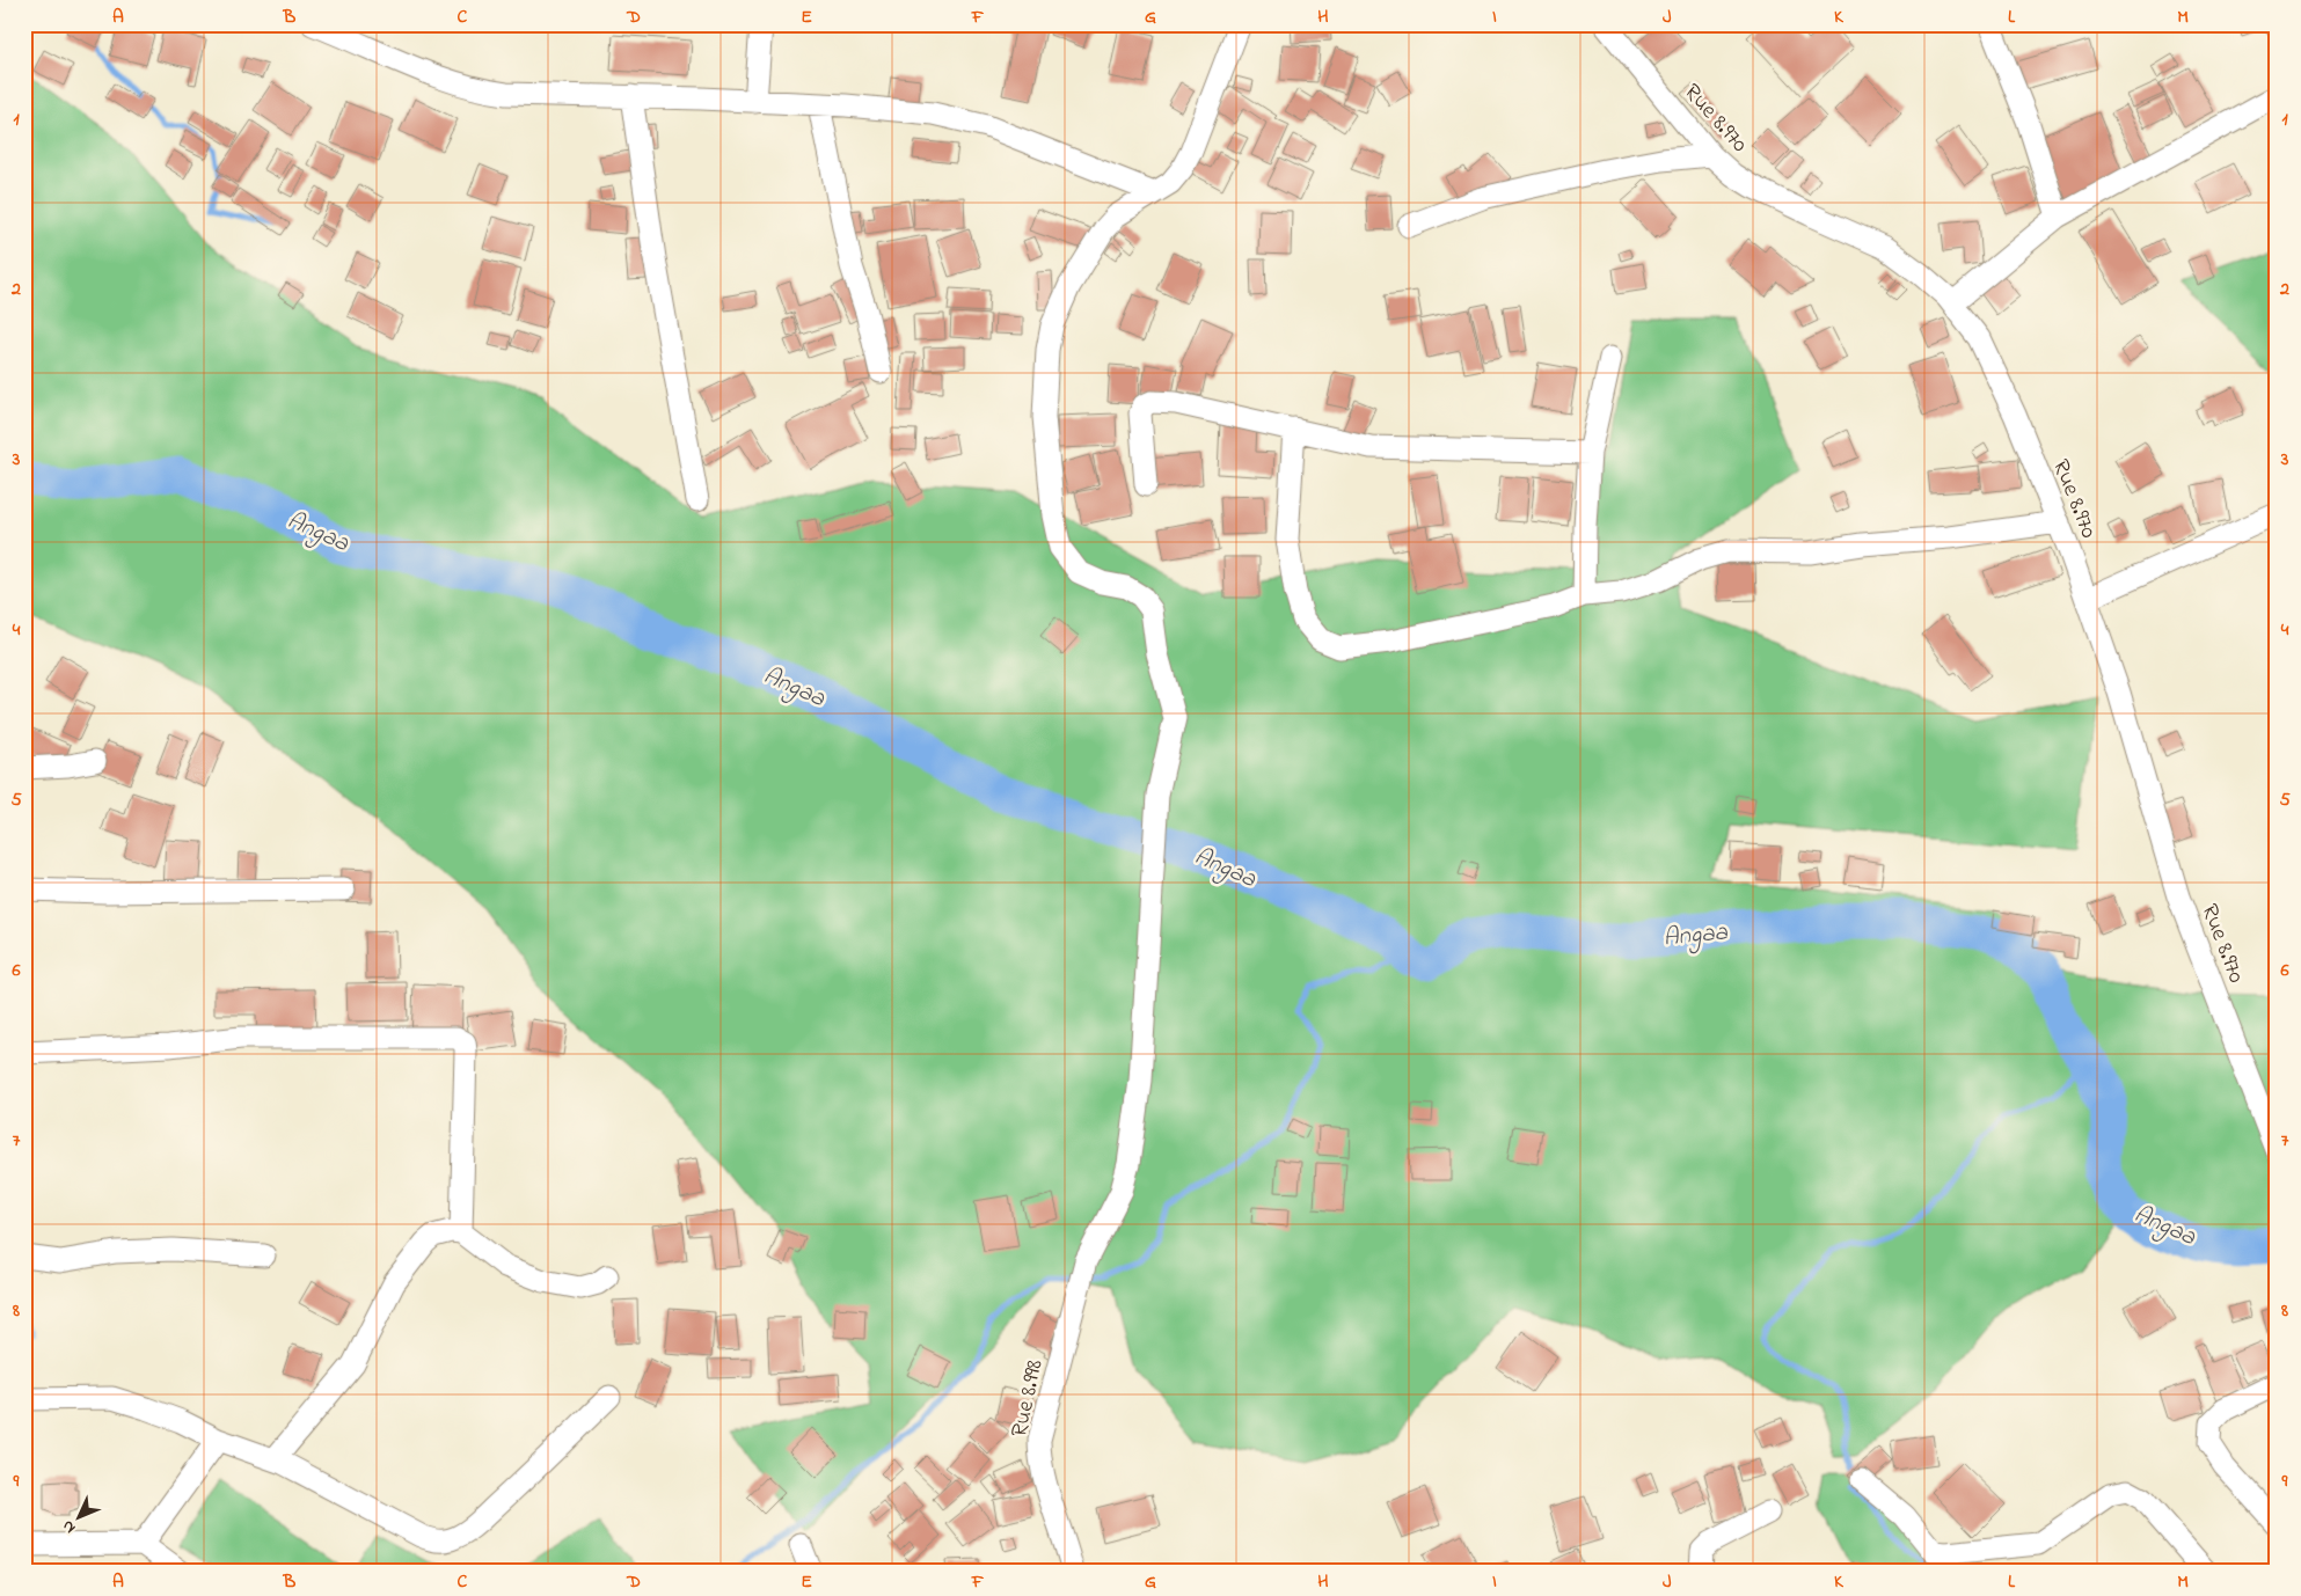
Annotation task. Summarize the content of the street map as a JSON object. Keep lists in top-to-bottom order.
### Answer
{
  "streets": {
    "street": ["Rue 8.970", "Rue 8.998"]
  },
  "water": ["Angaa"],
  "north": "bottom left",
  "grid": {
    "columns": [
      "A",
      "B",
      "C",
      "D",
      "E",
      "F",
      "G",
      "H",
      "I",
      "J",
      "K",
      "L",
      "M"
    ],
    "rows": [
      "1",
      "2",
      "3",
      "4",
      "5",
      "6",
      "7",
      "8",
      "9"
    ]
  }
}
